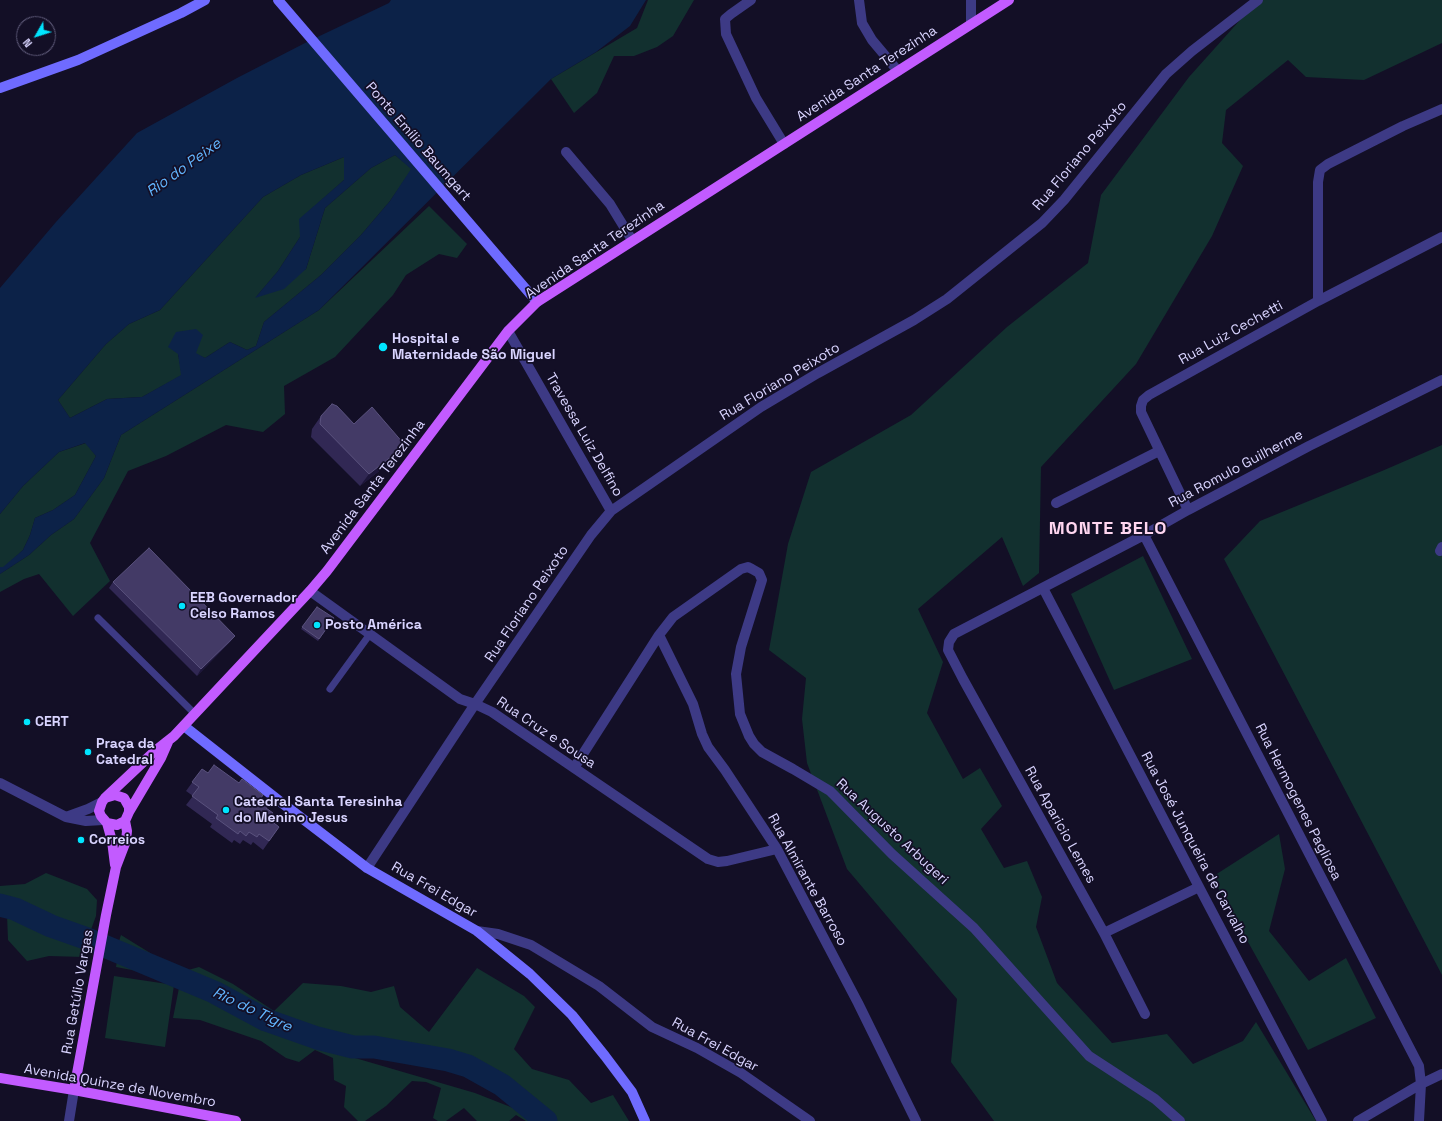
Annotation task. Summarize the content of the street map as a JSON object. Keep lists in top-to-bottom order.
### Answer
{
  "streets": {
    "main road": ["Avenida Santa Terezinha", "Rua Getúlio Vargas", "Avenida Quinze de Novembro"],
    "street": [
      "Ponte Emílio Baumgart",
      "Rua Floriano Peixoto",
      "Rua Luiz Cechetti",
      "Travessa Luiz Delfino",
      "Rua Romulo Guilherme",
      "Rua Cruz e Sousa",
      "Rua Hermogenes Pagliosa",
      "Rua Aparicio Lemes",
      "Rua Augusto Arbugeri",
      "Rua José Junqueira de Carvalho",
      "Rua Almirante Barroso",
      "Rua Frei Edgar"
    ]
  },
  "crossings": [
    ["Avenida Santa Terezinha", "Ponte Emílio Baumgart"],
    ["Avenida Santa Terezinha", "Travessa Luiz Delfino"],
    ["Avenida Santa Terezinha", "Rua Cruz e Sousa"],
    ["Avenida Santa Terezinha", "Rua Frei Edgar"],
    ["Avenida Santa Terezinha", "Rua Getúlio Vargas"],
    ["Rua Floriano Peixoto", "Travessa Luiz Delfino"],
    ["Rua Floriano Peixoto", "Rua Cruz e Sousa"],
    ["Rua Floriano Peixoto", "Rua Frei Edgar"],
    ["Rua Luiz Cechetti", "Rua Romulo Guilherme"],
    ["Rua Romulo Guilherme", "Rua Hermogenes Pagliosa"],
    ["Rua Romulo Guilherme", "Rua Aparicio Lemes"],
    ["Rua Romulo Guilherme", "Rua José Junqueira de Carvalho"],
    ["Rua Cruz e Sousa", "Rua Augusto Arbugeri"],
    ["Rua Cruz e Sousa", "Rua Almirante Barroso"],
    ["Rua Augusto Arbugeri", "Rua Almirante Barroso"],
    ["Rua Getúlio Vargas", "Avenida Quinze de Novembro"]
  ],
  "districts": ["MONTE BELO"],
  "water": ["Rio do Peixe", "Rio do Tigre"],
  "places": [
    "Hospital e Maternidade São Miguel",
    "EEB Governador Celso Ramos",
    "Posto América",
    "CERT",
    "Praça da Catedral",
    "Catedral Santa Teresinha do Menino Jesus",
    "Correios"
  ],
  "north": "bottom left"
}
